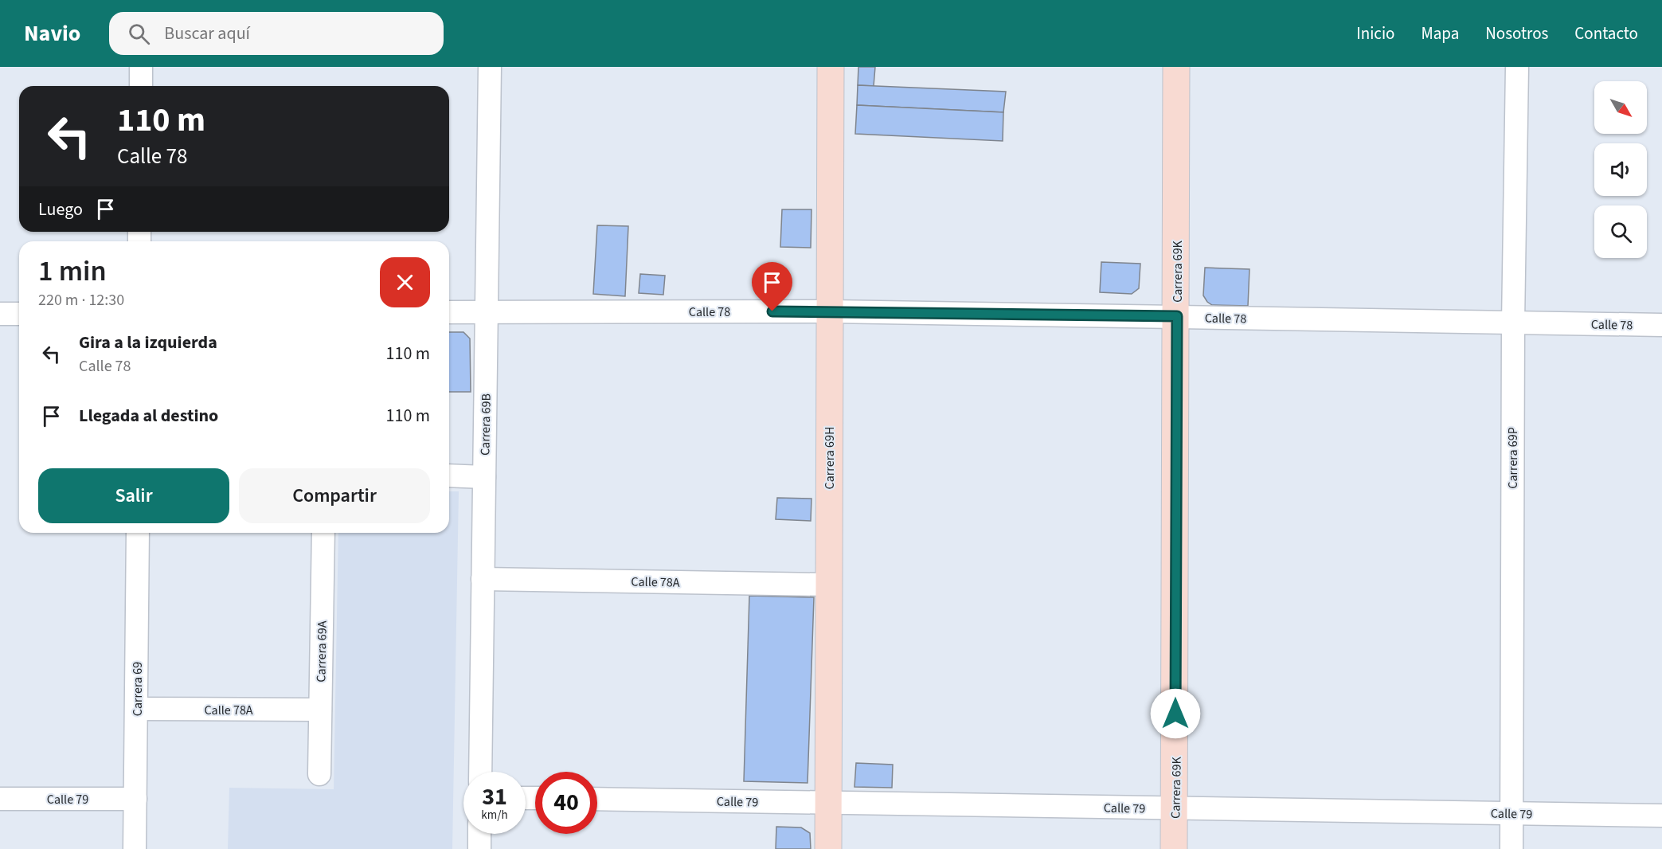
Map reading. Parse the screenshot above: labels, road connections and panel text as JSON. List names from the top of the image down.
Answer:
{
  "streets": {
    "street": [
      "Carrera 69K",
      "Calle 78",
      "Carrera 69B",
      "Carrera 69H",
      "Carrera 69P",
      "Calle 78A",
      "Carrera 69A",
      "Carrera 69",
      "Calle 79"
    ]
  },
  "crossings": [
    ["Carrera 69K", "Calle 78"],
    ["Carrera 69K", "Calle 79"],
    ["Calle 78", "Carrera 69B"],
    ["Calle 78", "Carrera 69H"],
    ["Calle 78", "Carrera 69P"],
    ["Carrera 69B", "Calle 78A"],
    ["Carrera 69H", "Calle 78A"],
    ["Carrera 69H", "Calle 79"],
    ["Carrera 69P", "Calle 79"],
    ["Calle 78A", "Carrera 69A"],
    ["Calle 78A", "Carrera 69"],
    ["Carrera 69", "Calle 79"]
  ],
  "north": "bottom right",
  "page": {
    "header": "Navio",
    "search": "Buscar aquí",
    "nav": [
      "Inicio",
      "Mapa",
      "Nosotros",
      "Contacto"
    ],
    "turn": ["110 m", "Calle 78"],
    "then": "Luego",
    "heading": ["1 min", "220 m · 12:30"],
    "list": [
      {
        "name": "Gira a la izquierda",
        "note": "Calle 78",
        "value": "110 m"
      },
      {
        "name": "Llegada al destino",
        "value": "110 m"
      }
    ],
    "buttons": ["Salir", "Compartir"],
    "speed": "31 km/h",
    "limit": "40"
  }
}
